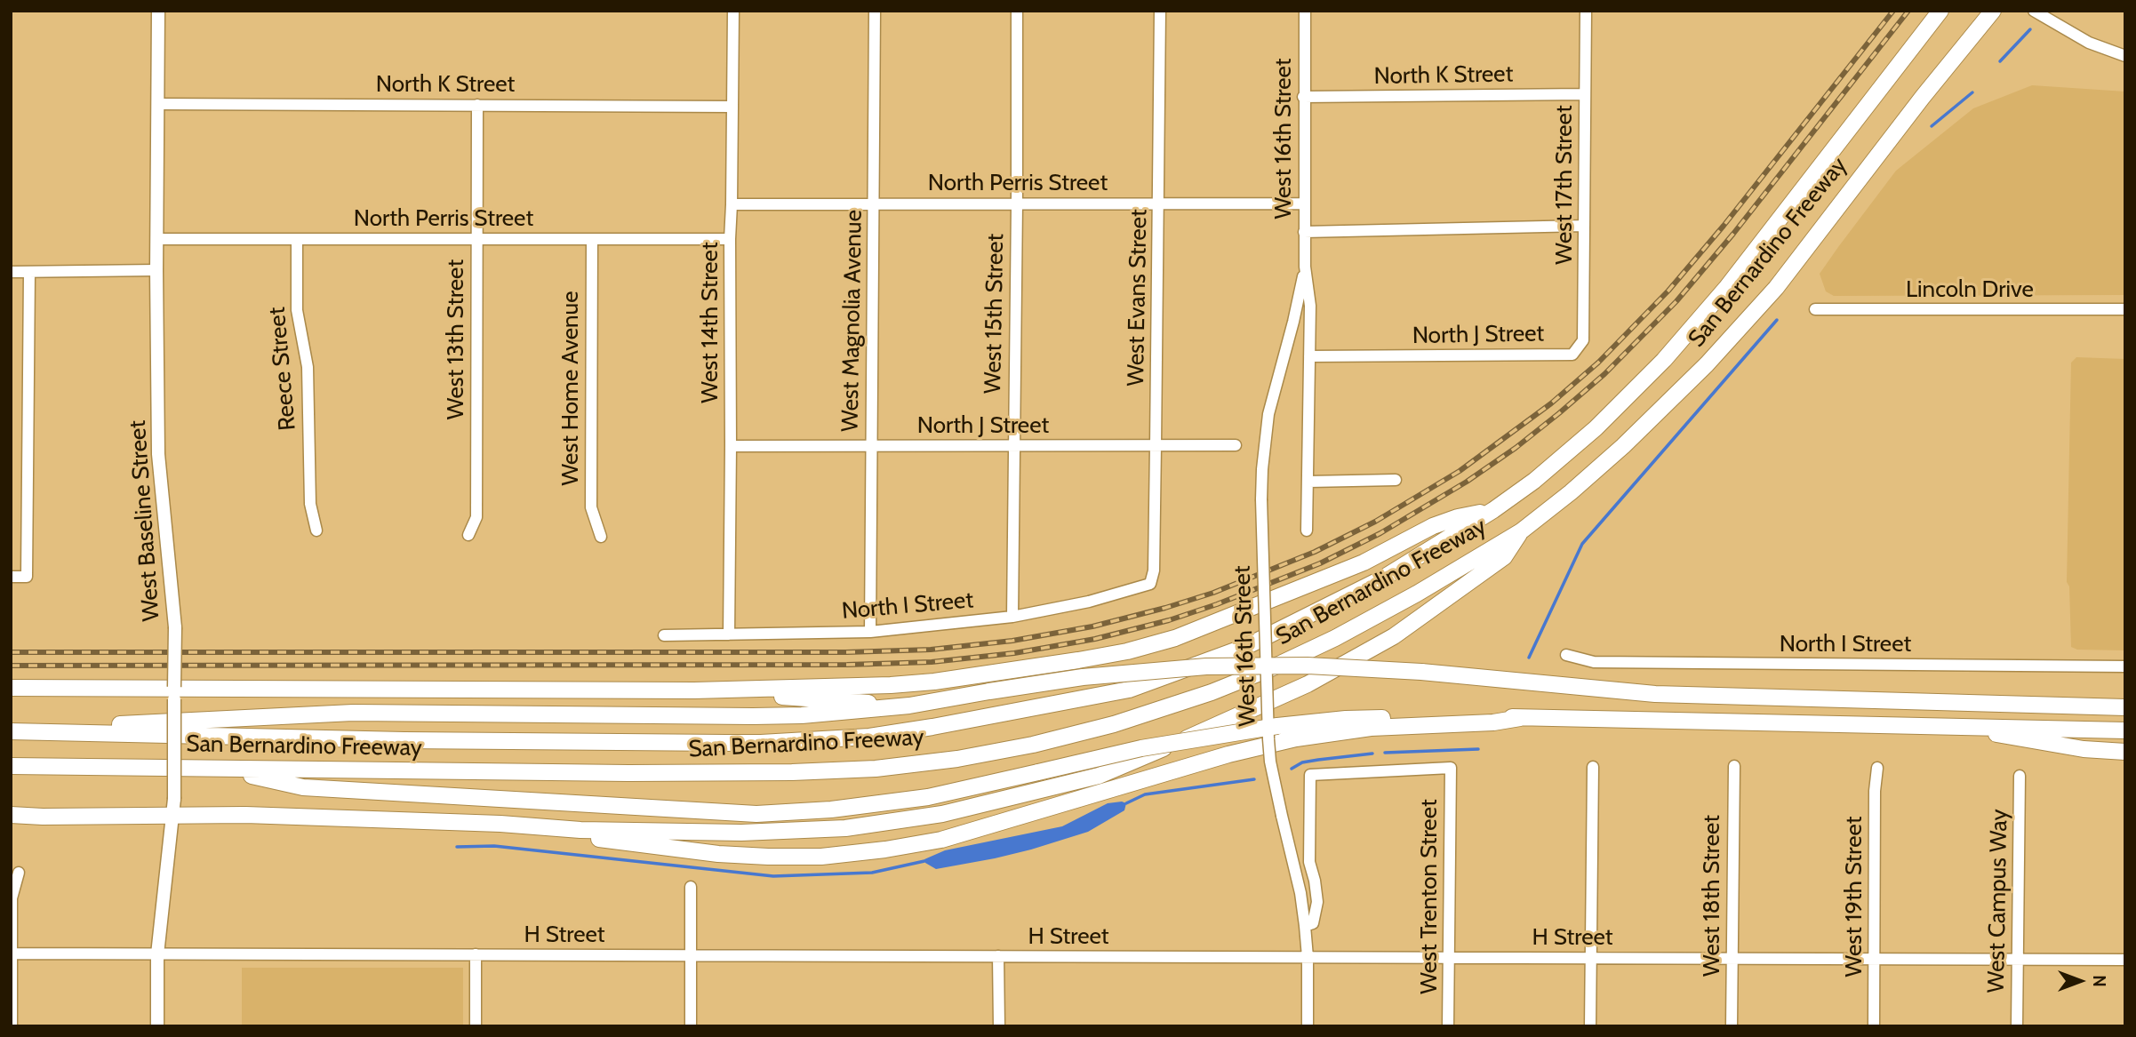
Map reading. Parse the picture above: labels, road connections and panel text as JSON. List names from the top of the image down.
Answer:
{
  "streets": {
    "highway": ["San Bernardino Freeway"],
    "main road": ["West Baseline Street"],
    "street": [
      "North K Street",
      "West 16th Street",
      "North Perris Street",
      "West 17th Street",
      "Lincoln Drive",
      "West Evans Street",
      "West 15th Street",
      "West Magnolia Avenue",
      "West 14th Street",
      "North J Street",
      "West 13th Street",
      "Reece Street",
      "West Home Avenue",
      "North I Street",
      "West 18th Street",
      "West Trenton Street",
      "West 19th Street",
      "West Campus Way",
      "H Street"
    ]
  },
  "crossings": [
    ["North K Street", "West 16th Street"],
    ["North K Street", "West 17th Street"],
    ["North K Street", "West 14th Street"],
    ["North K Street", "West 13th Street"],
    ["North K Street", "West Baseline Street"],
    ["West 16th Street", "North Perris Street"],
    ["West 16th Street", "North J Street"],
    ["West 16th Street", "West Trenton Street"],
    ["West 16th Street", "H Street"],
    ["North Perris Street", "West Evans Street"],
    ["North Perris Street", "West 15th Street"],
    ["North Perris Street", "West Magnolia Avenue"],
    ["North Perris Street", "West 14th Street"],
    ["North Perris Street", "West 13th Street"],
    ["North Perris Street", "Reece Street"],
    ["North Perris Street", "West Home Avenue"],
    ["North Perris Street", "West Baseline Street"],
    ["West 17th Street", "North J Street"],
    ["West Evans Street", "North J Street"],
    ["West Evans Street", "North I Street"],
    ["West 15th Street", "North J Street"],
    ["West 15th Street", "North I Street"],
    ["West Magnolia Avenue", "North J Street"],
    ["West Magnolia Avenue", "North I Street"],
    ["West 14th Street", "North J Street"],
    ["West 14th Street", "North I Street"],
    ["West Baseline Street", "H Street"],
    ["West 18th Street", "H Street"],
    ["West Trenton Street", "H Street"],
    ["West 19th Street", "H Street"],
    ["West Campus Way", "H Street"]
  ],
  "north": "right"
}
